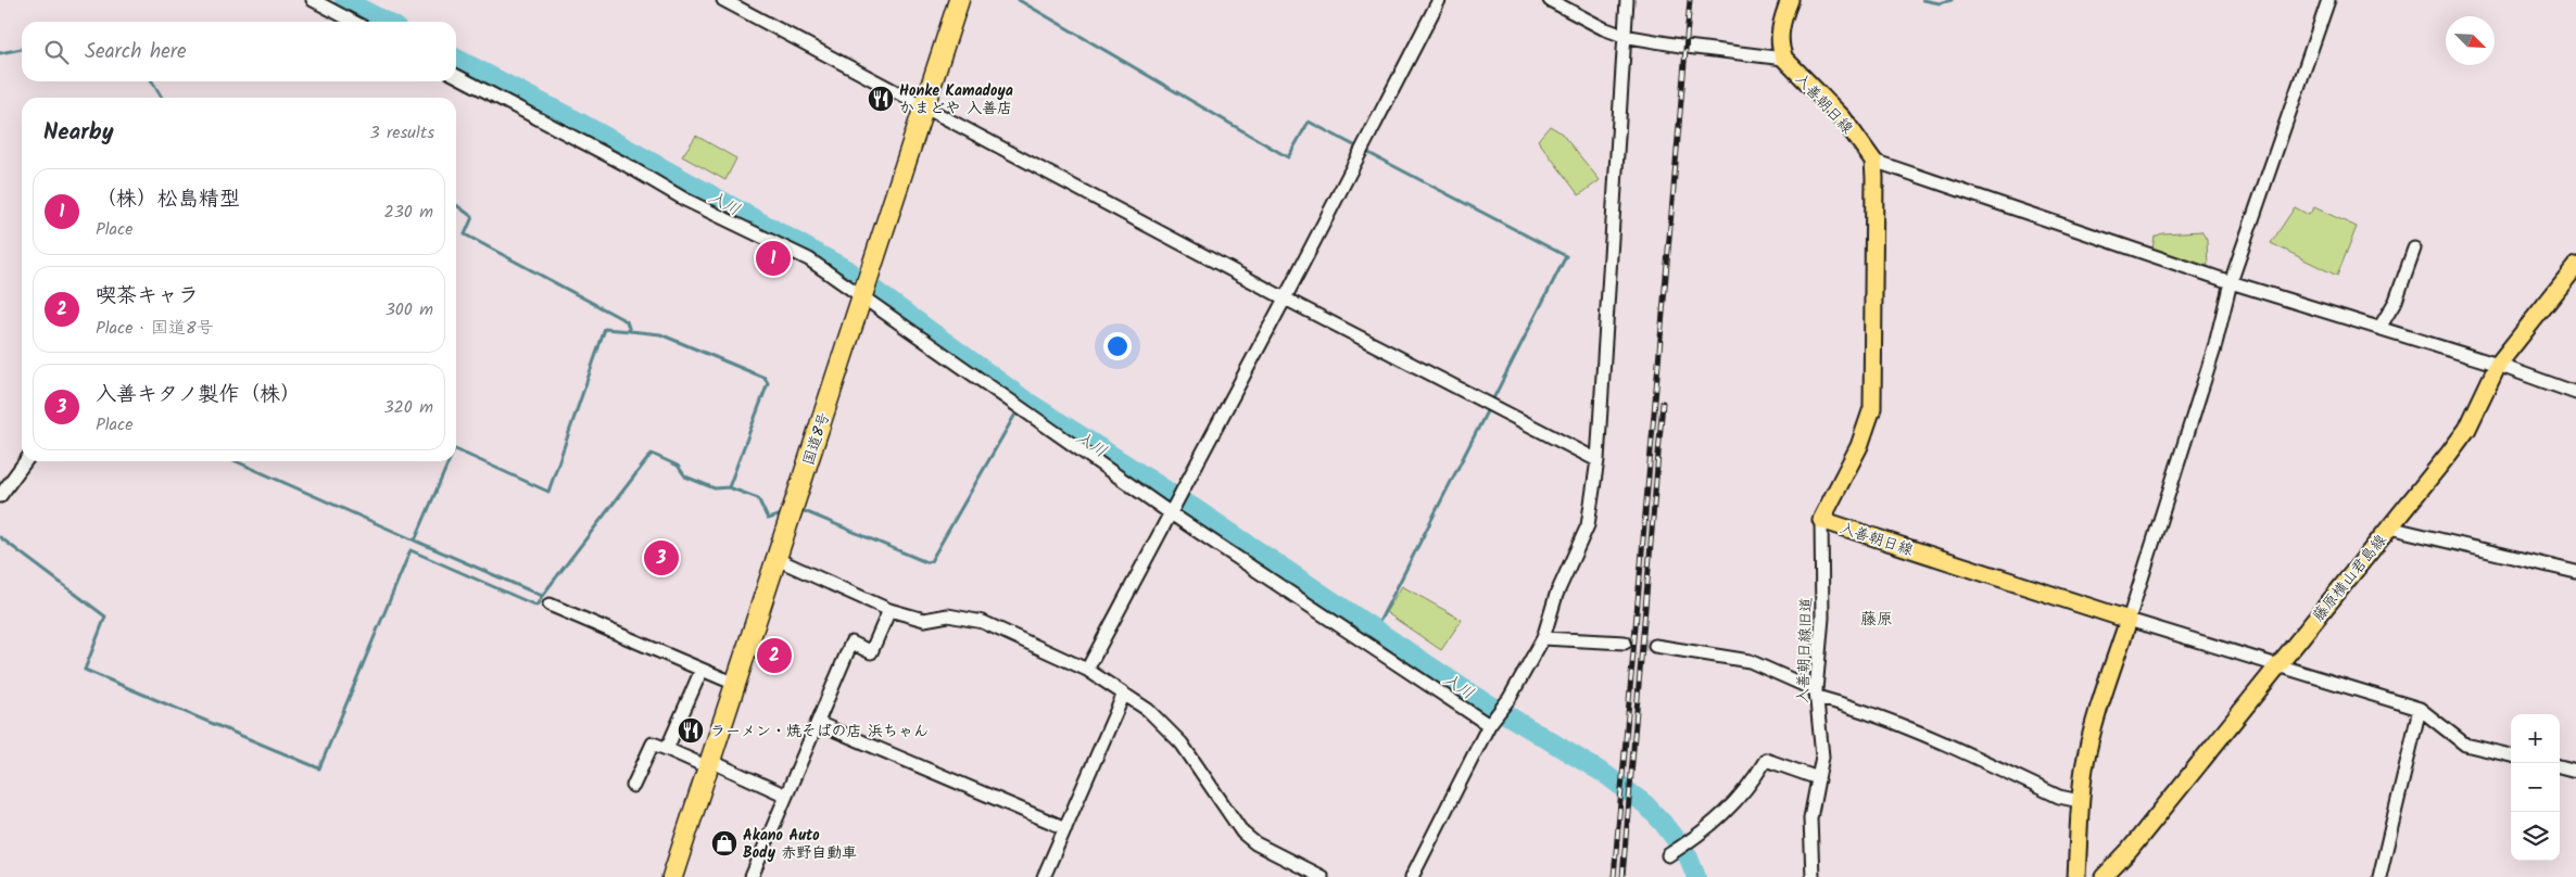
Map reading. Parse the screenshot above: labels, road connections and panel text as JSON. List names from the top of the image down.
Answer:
{
  "streets": {
    "highway": ["国道8号"],
    "main road": ["入善朝日線", "藤原横山君島線"],
    "street": ["入善朝日線旧道"]
  },
  "crossings": [
    ["入善朝日線", "入善朝日線旧道"]
  ],
  "districts": ["藤原"],
  "water": ["入川"],
  "places": {
    "restaurant": ["Honke Kamadoya かまどや 入善店", "ラーメン・焼そばの店 浜ちゃん"],
    "shop": ["Akano Auto Body 赤野自動車"]
  },
  "north": "bottom right",
  "page": {
    "search": "Search here",
    "heading": ["Nearby", "3 results"],
    "list": [
      {
        "mark": "1",
        "name": "（株）松島精型",
        "note": "Place",
        "value": "230 m"
      },
      {
        "mark": "2",
        "name": "喫茶キャラ",
        "note": "Place · 国道8号",
        "value": "300 m"
      },
      {
        "mark": "3",
        "name": "入善キタノ製作（株）",
        "note": "Place",
        "value": "320 m"
      }
    ],
    "pins": ["1", "3", "2"],
    "map_buttons": ["+", "−"]
  }
}
